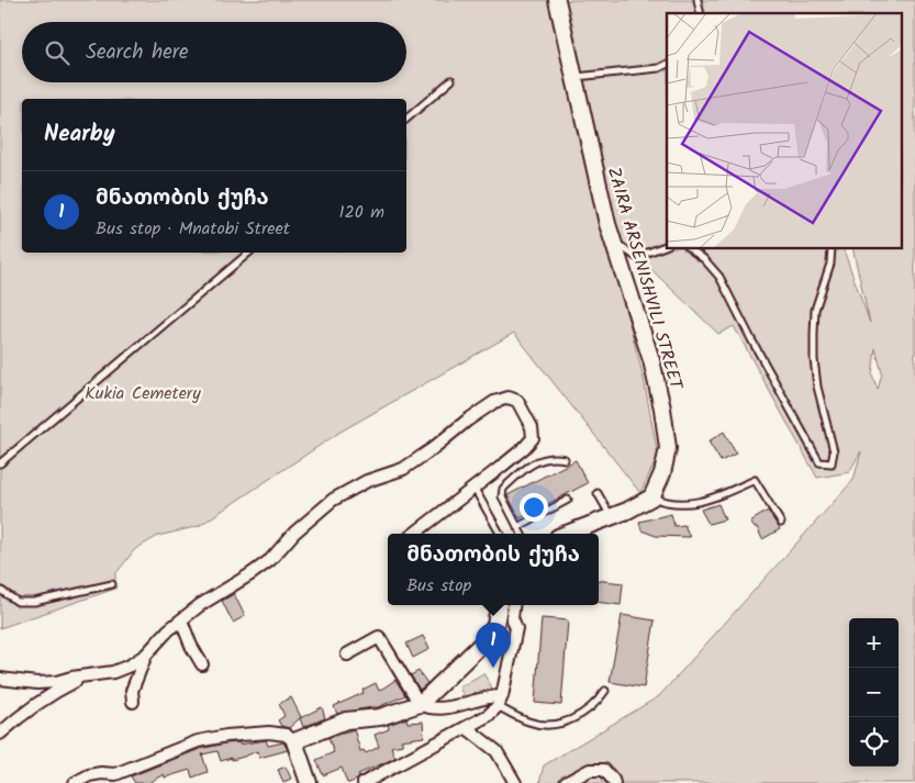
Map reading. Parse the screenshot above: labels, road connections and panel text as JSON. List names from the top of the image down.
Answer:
{
  "streets": {
    "street": ["ZAIRA ARSENISHVILI STREET"]
  },
  "parks": ["Kukia Cemetery"],
  "page": {
    "search": "Search here",
    "heading": "Nearby",
    "list": [
      {
        "mark": "1",
        "name": "მნათობის ქუჩა",
        "note": "Bus stop · Mnatobi Street",
        "value": "120 m"
      }
    ],
    "popup": ["მნათობის ქუჩა", "Bus stop"],
    "map_buttons": ["+", "−"],
    "pins": "1"
  }
}
